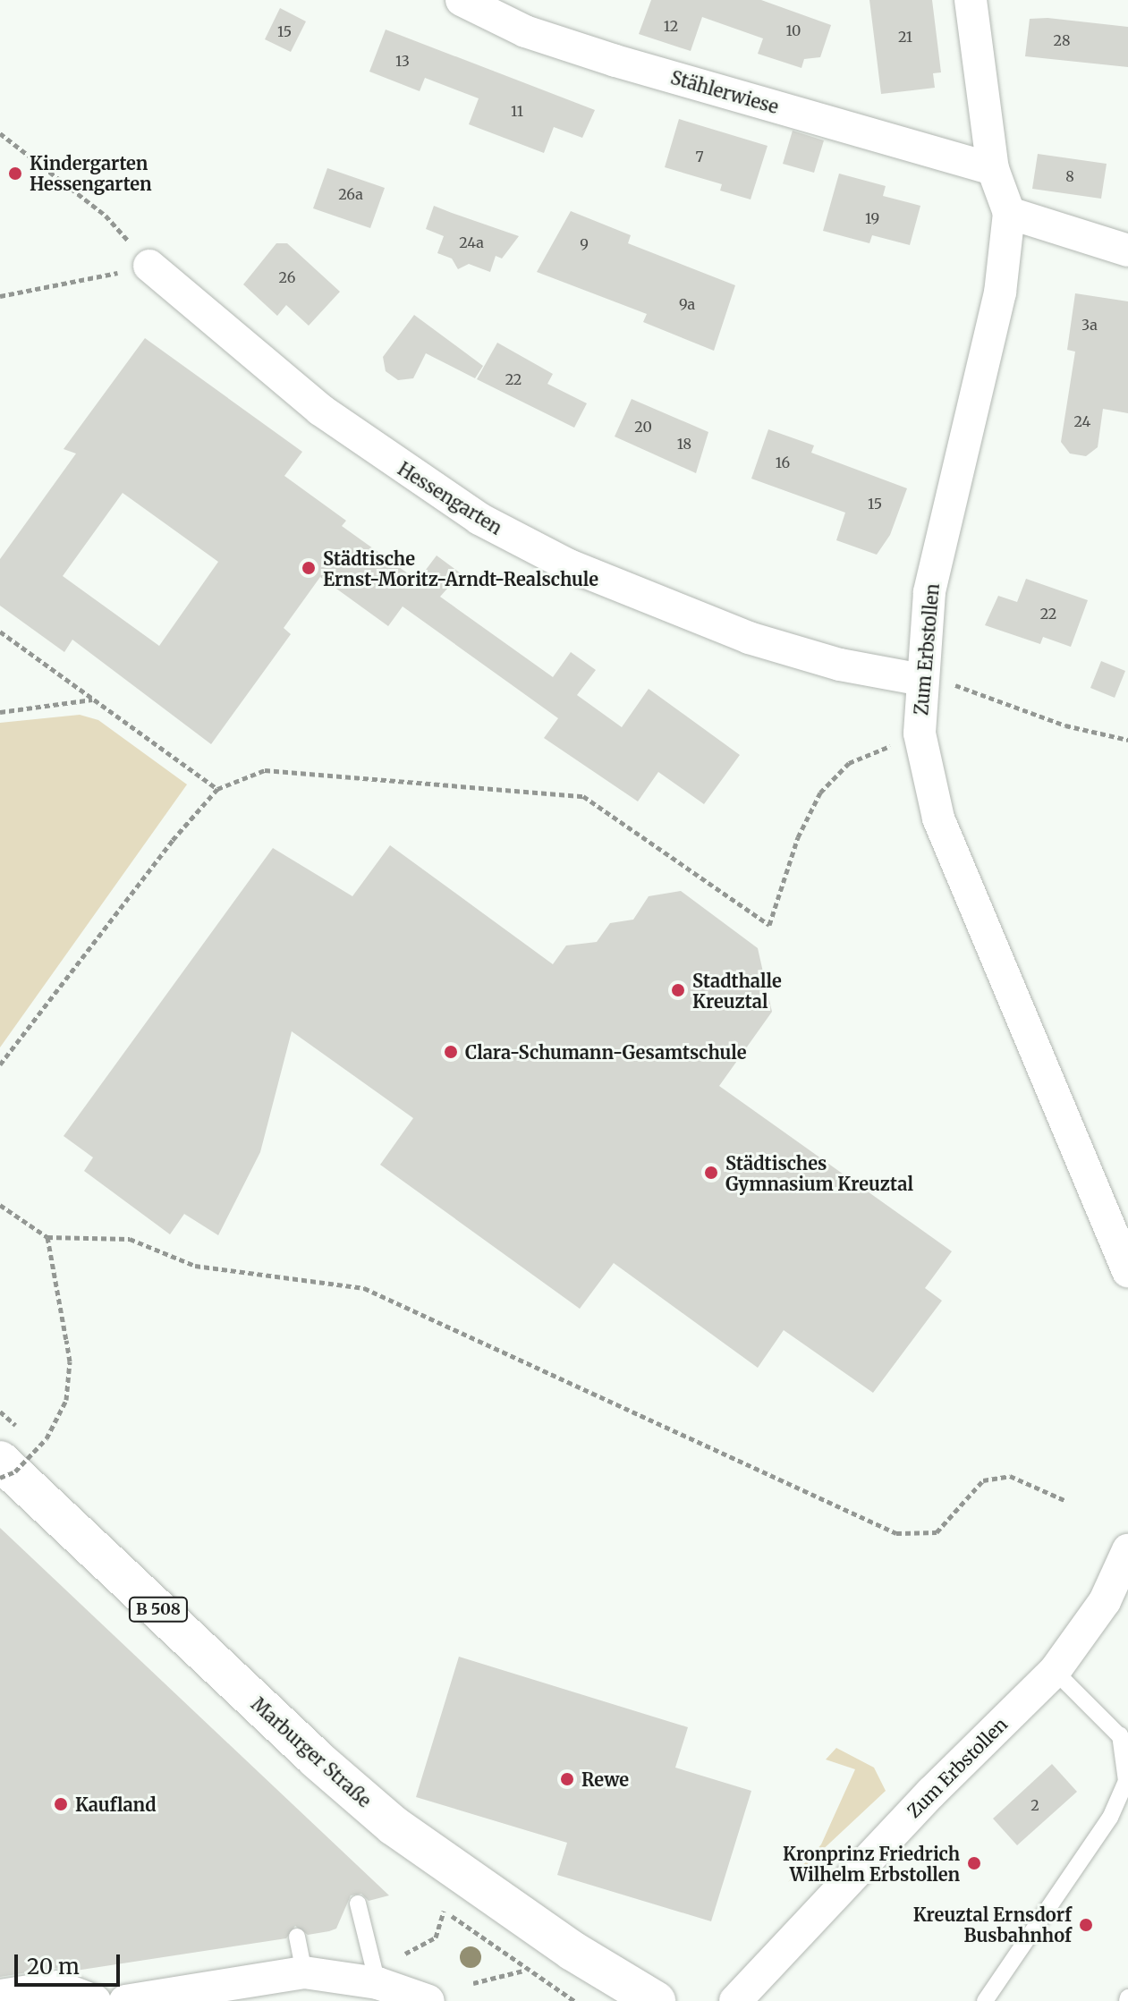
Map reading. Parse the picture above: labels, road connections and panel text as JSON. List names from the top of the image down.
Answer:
{
  "streets": {
    "main road": ["B 508", "Marburger Straße"],
    "street": ["Stählerwiese", "Hessengarten", "Zum Erbstollen"]
  },
  "crossings": [
    ["Stählerwiese", "Zum Erbstollen"],
    ["Hessengarten", "Zum Erbstollen"]
  ],
  "places": [
    "Kindergarten Hessengarten",
    "Städtische Ernst-Moritz-Arndt-Realschule",
    "Stadthalle Kreuztal",
    "Clara-Schumann-Gesamtschule",
    "Städtisches Gymnasium Kreuztal",
    "Rewe",
    "Kaufland",
    "Kronprinz Friedrich Wilhelm Erbstollen",
    "Kreuztal Ernsdorf Busbahnhof"
  ],
  "house_numbers": [
    "12",
    "10",
    "15",
    "21",
    "28",
    "13",
    "11",
    "7",
    "8",
    "26a",
    "19",
    "24a",
    "9",
    "26",
    "9a",
    "3a",
    "22",
    "24",
    "20",
    "18",
    "16",
    "15",
    "22",
    "2"
  ],
  "scale_bar": "20 m"
}
